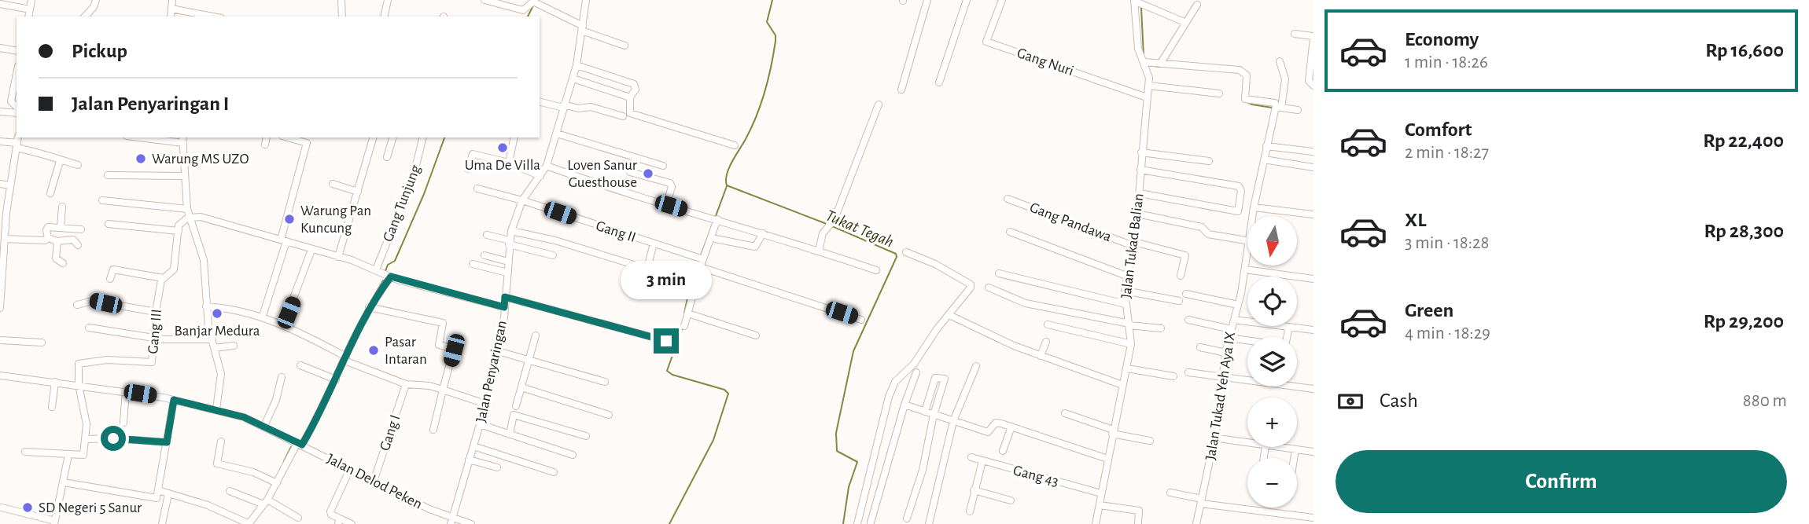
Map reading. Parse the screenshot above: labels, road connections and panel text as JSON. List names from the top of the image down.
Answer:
{
  "streets": {
    "street": [
      "Gang Nuri",
      "Gang Tunjung",
      "Gang Pandawa",
      "Gang II",
      "Jalan Tukad Balian",
      "Gang III",
      "Jalan Penyaringan",
      "Jalan Tukad Yeh Aya IX",
      "Gang I",
      "Gang 43",
      "Jalan Delod Peken"
    ]
  },
  "crossings": [
    ["Gang Nuri", "Jalan Tukad Balian"],
    ["Gang Pandawa", "Jalan Tukad Balian"],
    ["Gang II", "Jalan Penyaringan"],
    ["Jalan Tukad Balian", "Gang 43"],
    ["Gang III", "Jalan Delod Peken"],
    ["Jalan Penyaringan", "Jalan Delod Peken"],
    ["Gang I", "Jalan Delod Peken"]
  ],
  "water": ["Tukat Tegah"],
  "places": [
    "Uma De Villa",
    "Warung MS UZO",
    "Loven Sanur Guesthouse",
    "Warung Pan Kuncung",
    "Banjar Medura",
    "Pasar Intaran",
    "SD Negeri 5 Sanur"
  ],
  "north": "bottom",
  "page": {
    "list": [
      {
        "name": "Economy",
        "note": "1 min · 18:26",
        "value": "Rp 16,600"
      },
      {
        "name": "Comfort",
        "note": "2 min · 18:27",
        "value": "Rp 22,400"
      },
      {
        "name": "XL",
        "note": "3 min · 18:28",
        "value": "Rp 28,300"
      },
      {
        "name": "Green",
        "note": "4 min · 18:29",
        "value": "Rp 29,200"
      }
    ],
    "banner": ["Pickup", "Jalan Penyaringan I"],
    "map_buttons": ["+", "−"],
    "bubble": "3 min",
    "pay": ["Cash", "880 m"],
    "buttons": "Confirm"
  }
}
